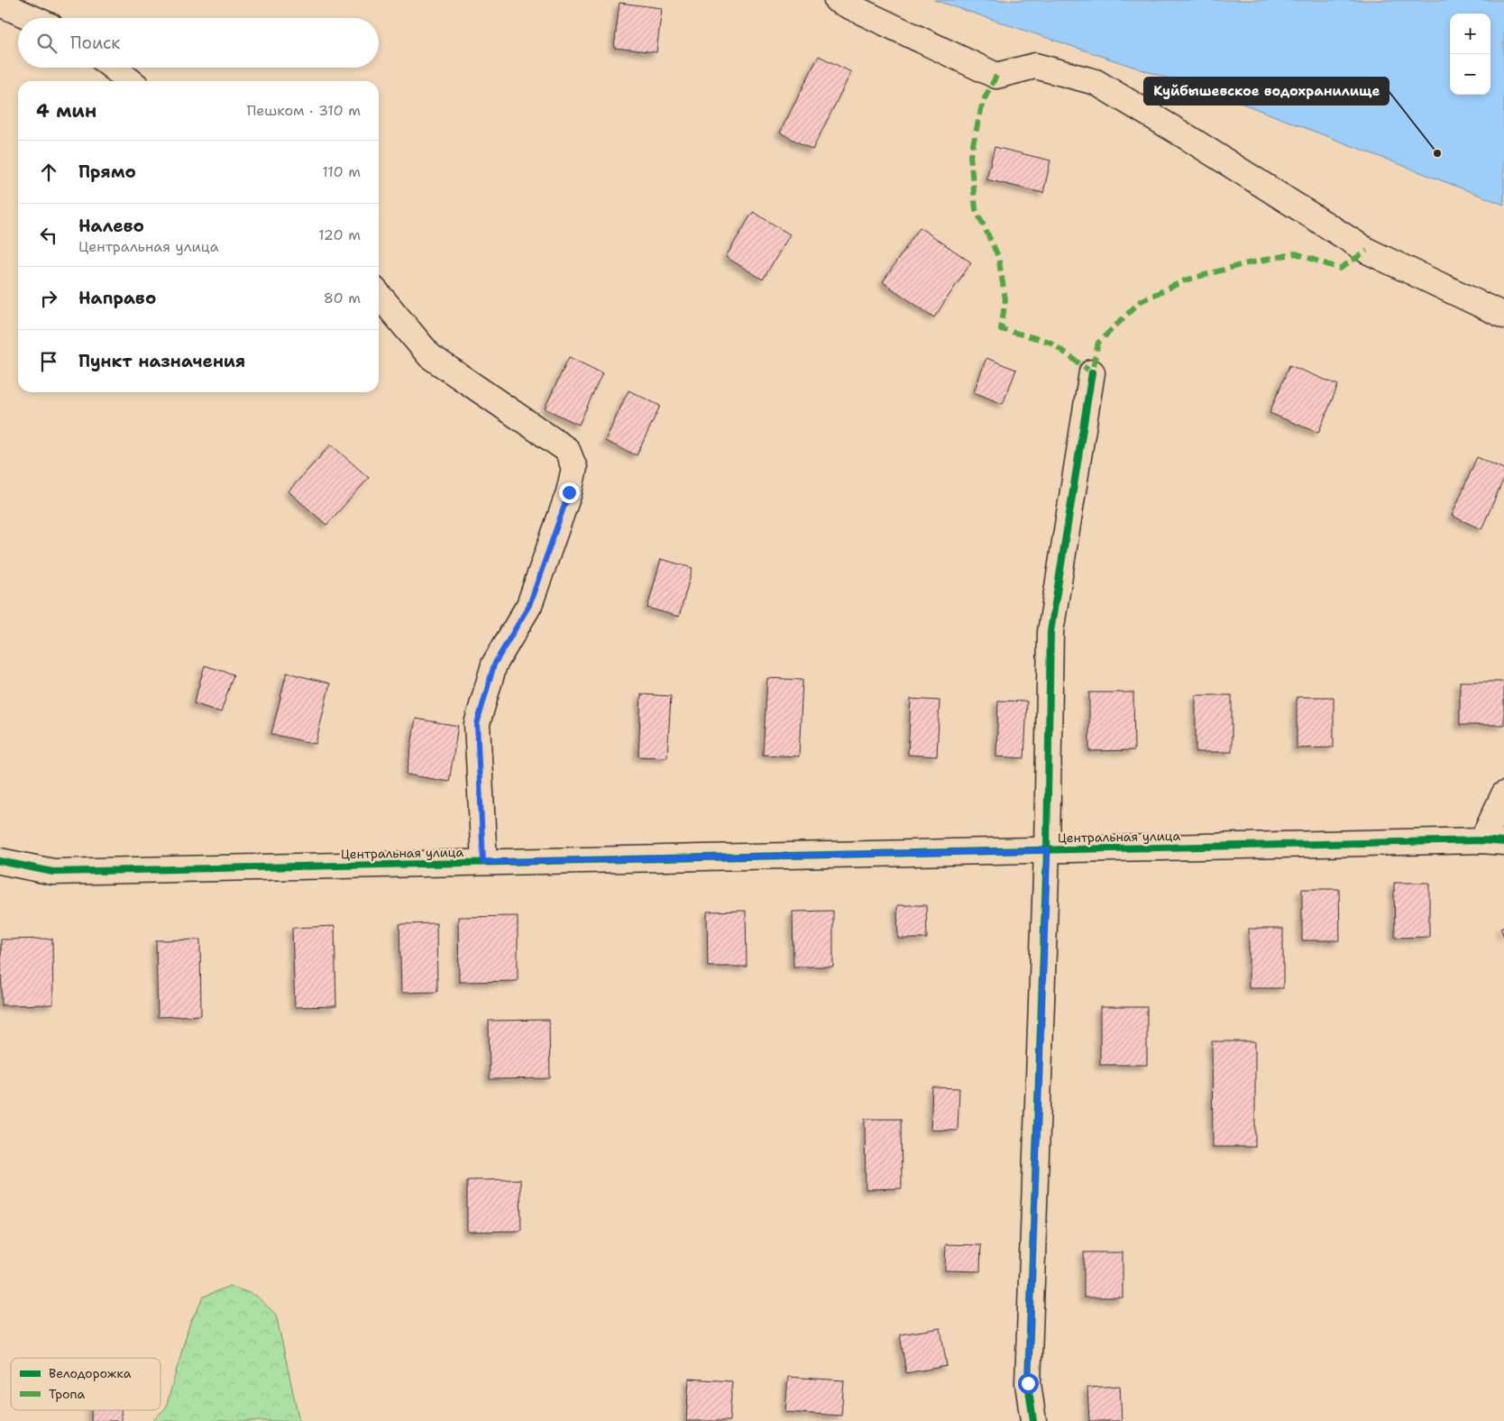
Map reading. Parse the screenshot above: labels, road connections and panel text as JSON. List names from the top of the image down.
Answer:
{
  "streets": {
    "street": ["Центральная улица"]
  },
  "places": ["Куйбышевское водохранилище"],
  "legend": ["Велодорожка", "Тропа"],
  "page": {
    "map_buttons": ["+", "−"],
    "search": "Поиск",
    "heading": ["4 мин", "Пешком · 310 m"],
    "list": [
      ["Прямо", "110 m"],
      ["Налево", "Центральная улица", "120 m"],
      ["Направо", "80 m"],
      "Пункт назначения"
    ]
  }
}
